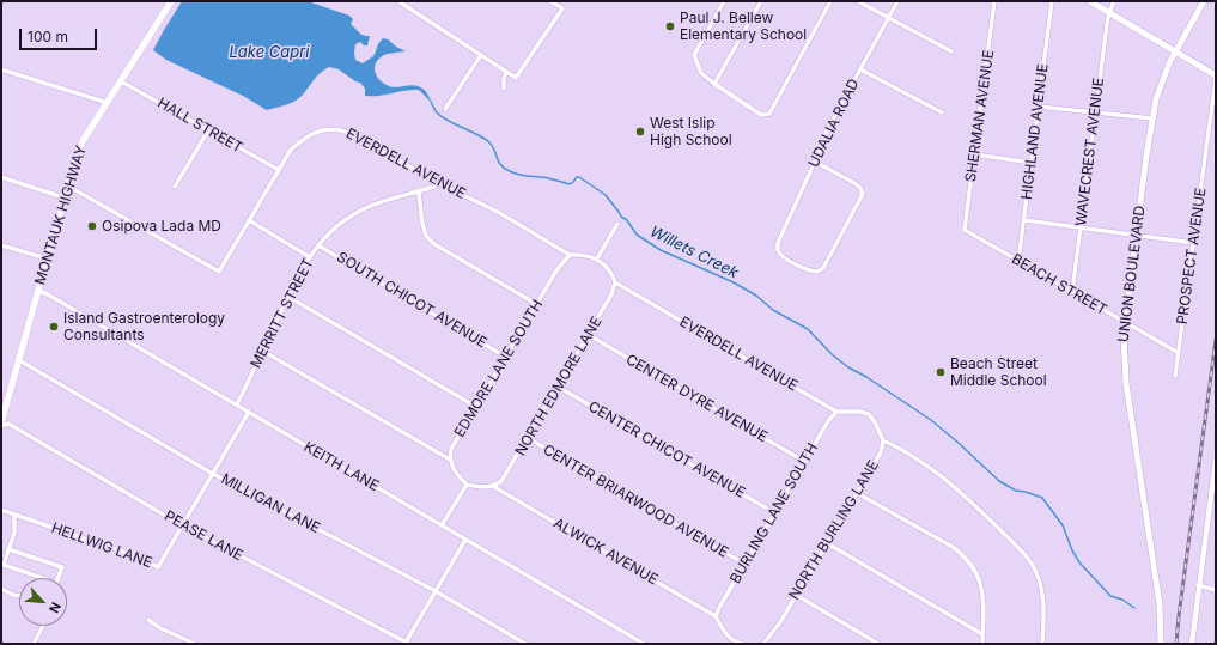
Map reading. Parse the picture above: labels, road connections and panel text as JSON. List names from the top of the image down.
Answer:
{
  "streets": {
    "main road": ["MONTAUK HIGHWAY", "UNION BOULEVARD"],
    "street": [
      "SHERMAN AVENUE",
      "UDALIA ROAD",
      "HALL STREET",
      "HIGHLAND AVENUE",
      "WAVECREST AVENUE",
      "EVERDELL AVENUE",
      "PROSPECT AVENUE",
      "BEACH STREET",
      "SOUTH CHICOT AVENUE",
      "MERRITT STREET",
      "EDMORE LANE SOUTH",
      "NORTH EDMORE LANE",
      "CENTER DYRE AVENUE",
      "CENTER CHICOT AVENUE",
      "KEITH LANE",
      "CENTER BRIARWOOD AVENUE",
      "MILLIGAN LANE",
      "BURLING LANE SOUTH",
      "NORTH BURLING LANE",
      "PEASE LANE",
      "HELLWIG LANE",
      "ALWICK AVENUE"
    ]
  },
  "crossings": [
    ["SHERMAN AVENUE", "BEACH STREET"],
    ["HALL STREET", "EVERDELL AVENUE"],
    ["HALL STREET", "MONTAUK HIGHWAY"],
    ["HIGHLAND AVENUE", "BEACH STREET"],
    ["WAVECREST AVENUE", "BEACH STREET"],
    ["EVERDELL AVENUE", "MONTAUK HIGHWAY"],
    ["EVERDELL AVENUE", "MERRITT STREET"],
    ["EVERDELL AVENUE", "EDMORE LANE SOUTH"],
    ["EVERDELL AVENUE", "NORTH EDMORE LANE"],
    ["EVERDELL AVENUE", "BURLING LANE SOUTH"],
    ["MONTAUK HIGHWAY", "KEITH LANE"],
    ["MONTAUK HIGHWAY", "MILLIGAN LANE"],
    ["MONTAUK HIGHWAY", "PEASE LANE"],
    ["PROSPECT AVENUE", "BEACH STREET"],
    ["UNION BOULEVARD", "BEACH STREET"],
    ["SOUTH CHICOT AVENUE", "MERRITT STREET"],
    ["SOUTH CHICOT AVENUE", "EDMORE LANE SOUTH"],
    ["MERRITT STREET", "KEITH LANE"],
    ["NORTH EDMORE LANE", "CENTER DYRE AVENUE"],
    ["NORTH EDMORE LANE", "CENTER CHICOT AVENUE"],
    ["NORTH EDMORE LANE", "CENTER BRIARWOOD AVENUE"],
    ["NORTH EDMORE LANE", "ALWICK AVENUE"],
    ["CENTER DYRE AVENUE", "BURLING LANE SOUTH"],
    ["CENTER CHICOT AVENUE", "BURLING LANE SOUTH"],
    ["CENTER BRIARWOOD AVENUE", "BURLING LANE SOUTH"],
    ["BURLING LANE SOUTH", "ALWICK AVENUE"],
    ["PEASE LANE", "HELLWIG LANE"]
  ],
  "water": ["Lake Capri", "Willets Creek"],
  "places": [
    "Paul J. Bellew Elementary School",
    "West Islip High School",
    "Osipova Lada MD",
    "Island Gastroenterology Consultants",
    "Beach Street Middle School"
  ],
  "scale_bar": "100 m",
  "north": "bottom right"
}
